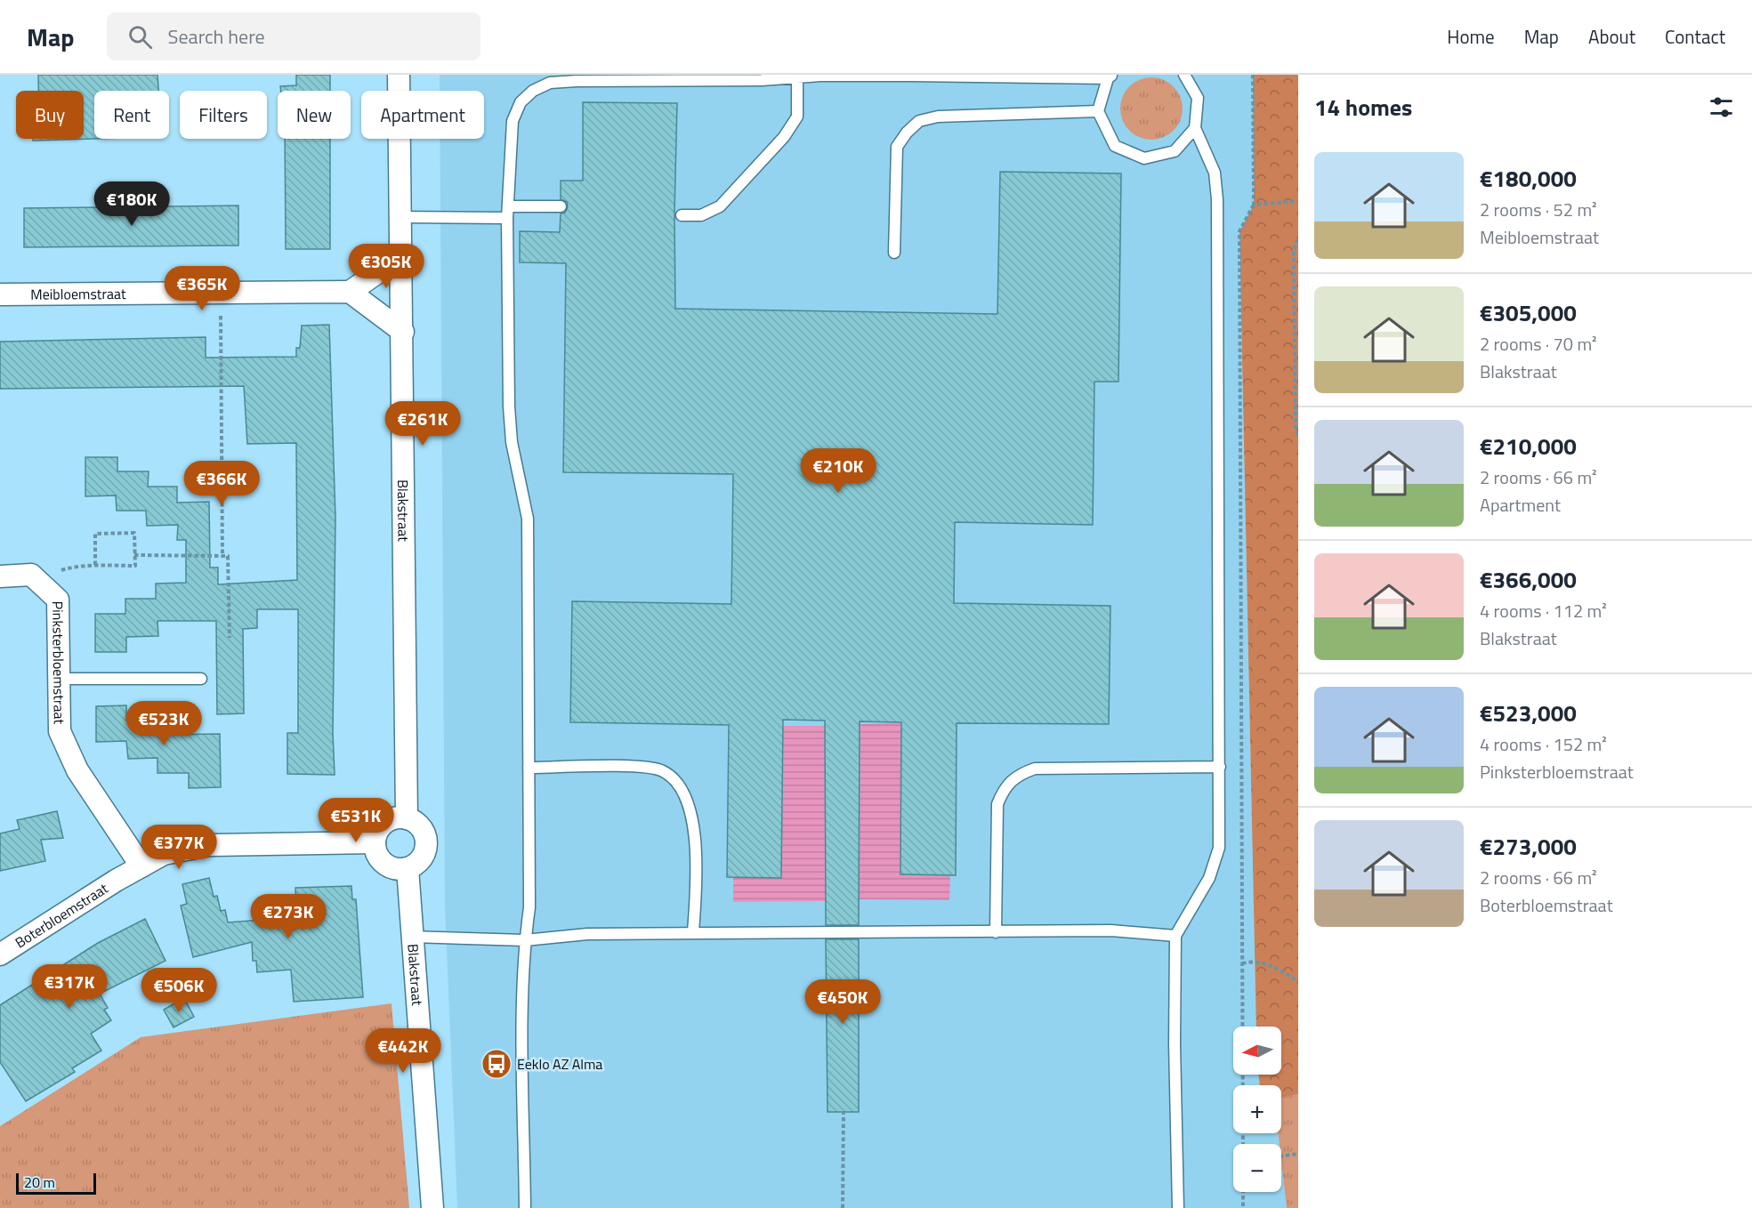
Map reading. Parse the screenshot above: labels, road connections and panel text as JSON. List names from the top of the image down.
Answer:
{
  "streets": {
    "street": [
      "Meibloemstraat",
      "Blakstraat",
      "Pinksterbloemstraat",
      "Boterbloemstraat"
    ]
  },
  "crossings": [
    ["Blakstraat", "Boterbloemstraat"],
    ["Pinksterbloemstraat", "Boterbloemstraat"]
  ],
  "places": {
    "bus stop": ["Eeklo AZ Alma"]
  },
  "scale_bar": "20 m",
  "north": "left",
  "page": {
    "header": "Map",
    "search": "Search here",
    "nav": [
      "Home",
      "Map",
      "About",
      "Contact"
    ],
    "heading": "14 homes",
    "chip": [
      "Buy",
      "Rent",
      "Filters",
      "New",
      "Apartment"
    ],
    "list": [
      {
        "name": "€180,000",
        "note": "2 rooms · 52 m² · Meibloemstraat"
      },
      {
        "name": "€305,000",
        "note": "2 rooms · 70 m² · Blakstraat"
      },
      {
        "name": "€210,000",
        "note": "2 rooms · 66 m² · Apartment"
      },
      {
        "name": "€366,000",
        "note": "4 rooms · 112 m² · Blakstraat"
      },
      {
        "name": "€523,000",
        "note": "4 rooms · 152 m² · Pinksterbloemstraat"
      },
      {
        "name": "€273,000",
        "note": "2 rooms · 66 m² · Boterbloemstraat"
      }
    ],
    "price": [
      "€180K",
      "€305K",
      "€365K",
      "€261K",
      "€210K",
      "€366K",
      "€523K",
      "€531K",
      "€377K",
      "€273K",
      "€317K",
      "€506K",
      "€450K",
      "€442K"
    ],
    "map_buttons": ["+", "−"],
    "scale": "20 m"
  }
}
